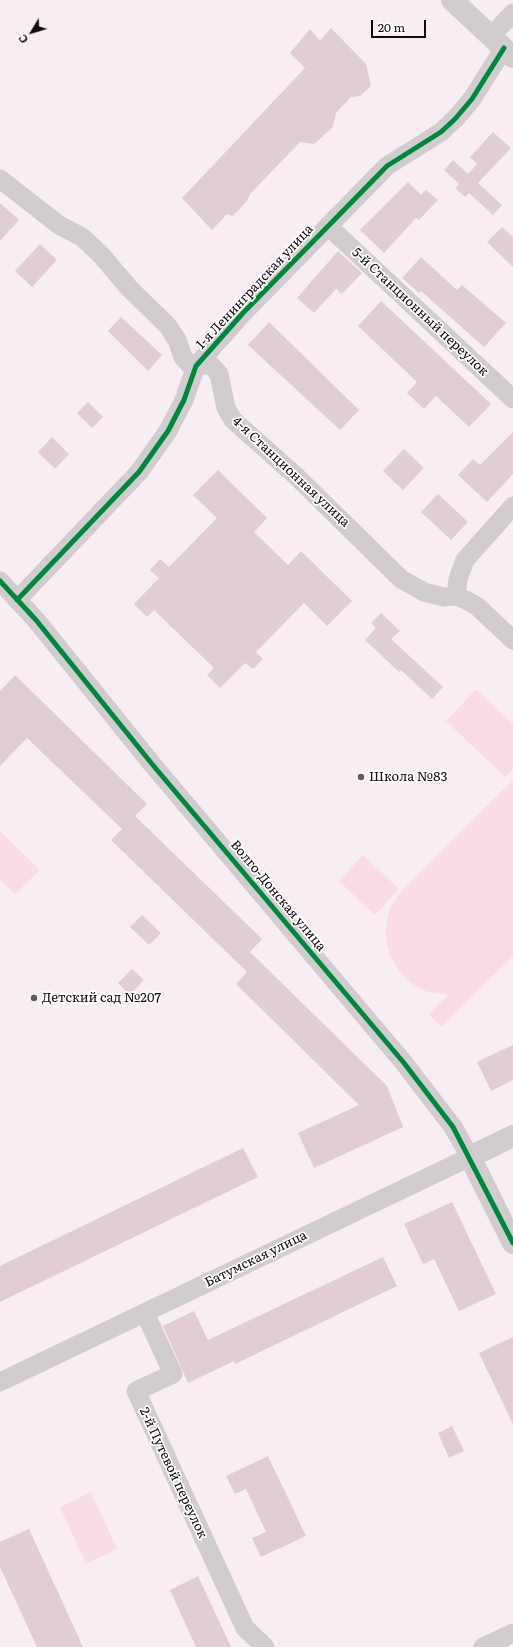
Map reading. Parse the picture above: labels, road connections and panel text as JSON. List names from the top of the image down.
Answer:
{
  "streets": {
    "street": [
      "1-я Ленинградская улица",
      "5-й Станционный переулок",
      "4-я Станционная улица",
      "Волго-Донская улица",
      "Батумская улица",
      "2-й Путевой переулок"
    ]
  },
  "crossings": [
    ["1-я Ленинградская улица", "5-й Станционный переулок"],
    ["1-я Ленинградская улица", "4-я Станционная улица"],
    ["1-я Ленинградская улица", "Волго-Донская улица"],
    ["Волго-Донская улица", "Батумская улица"],
    ["Батумская улица", "2-й Путевой переулок"]
  ],
  "places": ["Школа №83", "Детский сад №207"],
  "scale_bar": "20 m",
  "north": "bottom left"
}
